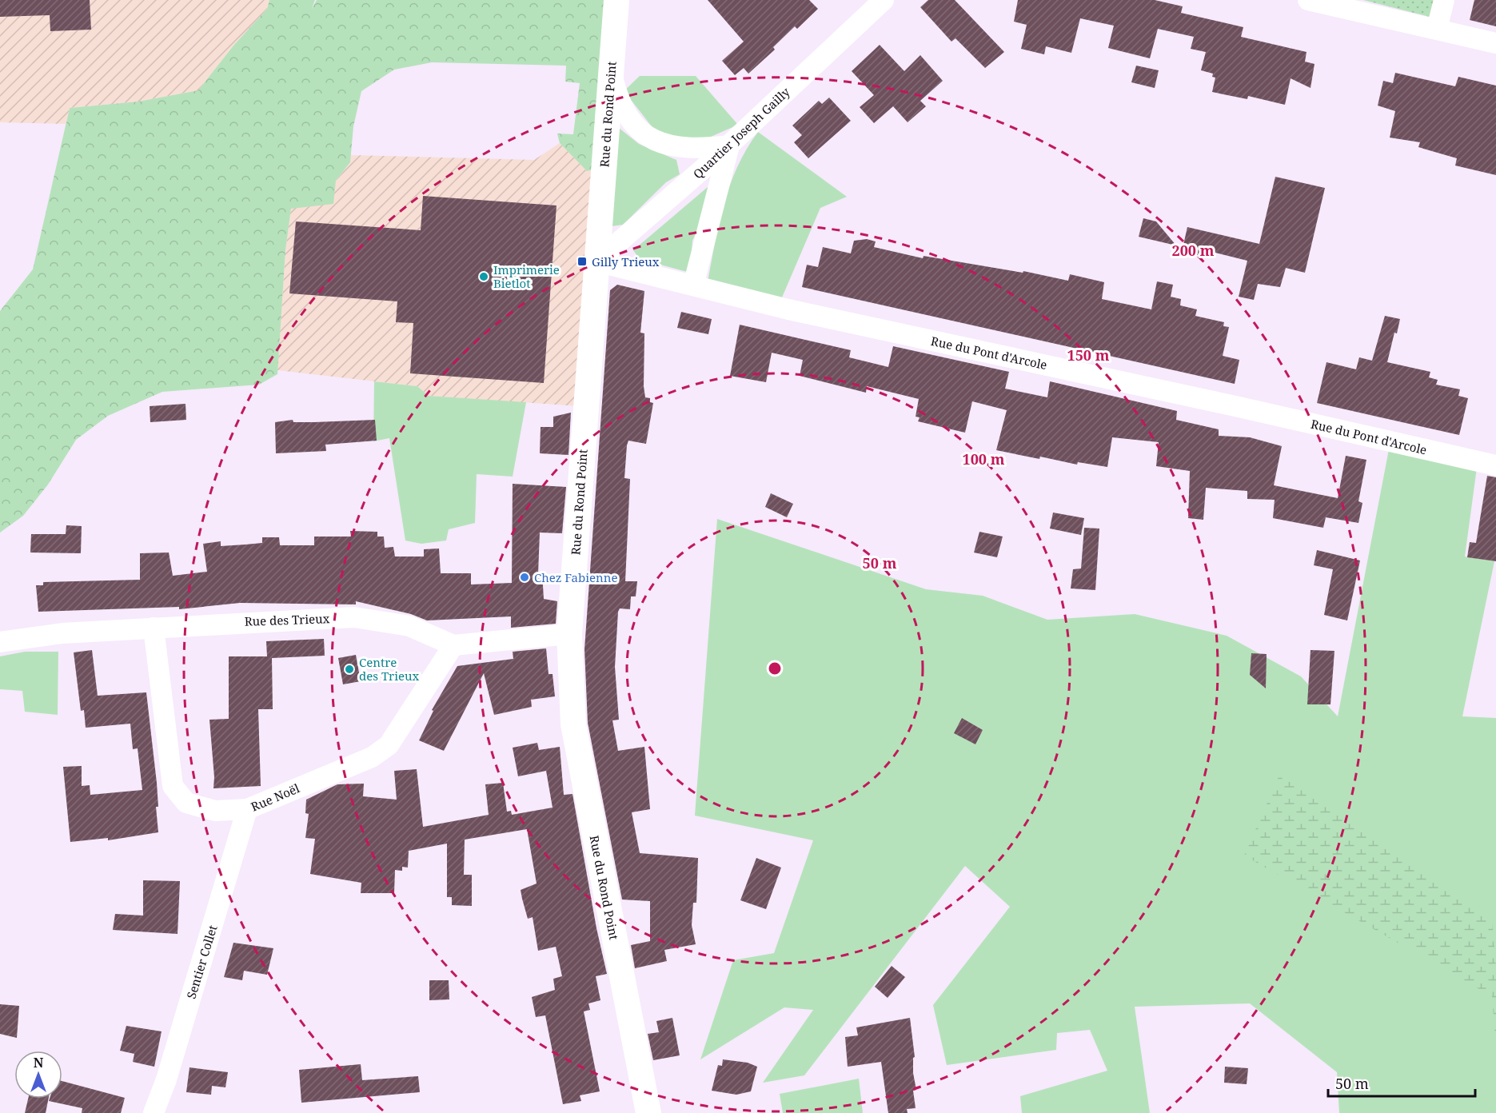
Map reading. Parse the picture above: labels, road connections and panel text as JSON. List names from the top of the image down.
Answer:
{
  "streets": {
    "street": [
      "Rue du Rond Point",
      "Quartier Joseph Gailly",
      "Rue du Pont d'Arcole",
      "Rue des Trieux",
      "Rue Noël",
      "Sentier Collet"
    ]
  },
  "crossings": [
    ["Rue du Rond Point", "Quartier Joseph Gailly"],
    ["Rue du Rond Point", "Rue du Pont d'Arcole"],
    ["Rue du Rond Point", "Rue des Trieux"],
    ["Quartier Joseph Gailly", "Rue du Pont d'Arcole"],
    ["Rue des Trieux", "Rue Noël"],
    ["Rue Noël", "Sentier Collet"]
  ],
  "places": {
    "transit": ["Gilly Trieux"],
    "other": ["Imprimerie Bietlot", "Chez Fabienne", "Centre des Trieux"]
  },
  "scale_bar": "50 m",
  "north": "top",
  "rings": [
    "200 m",
    "150 m",
    "100 m",
    "50 m"
  ]
}
